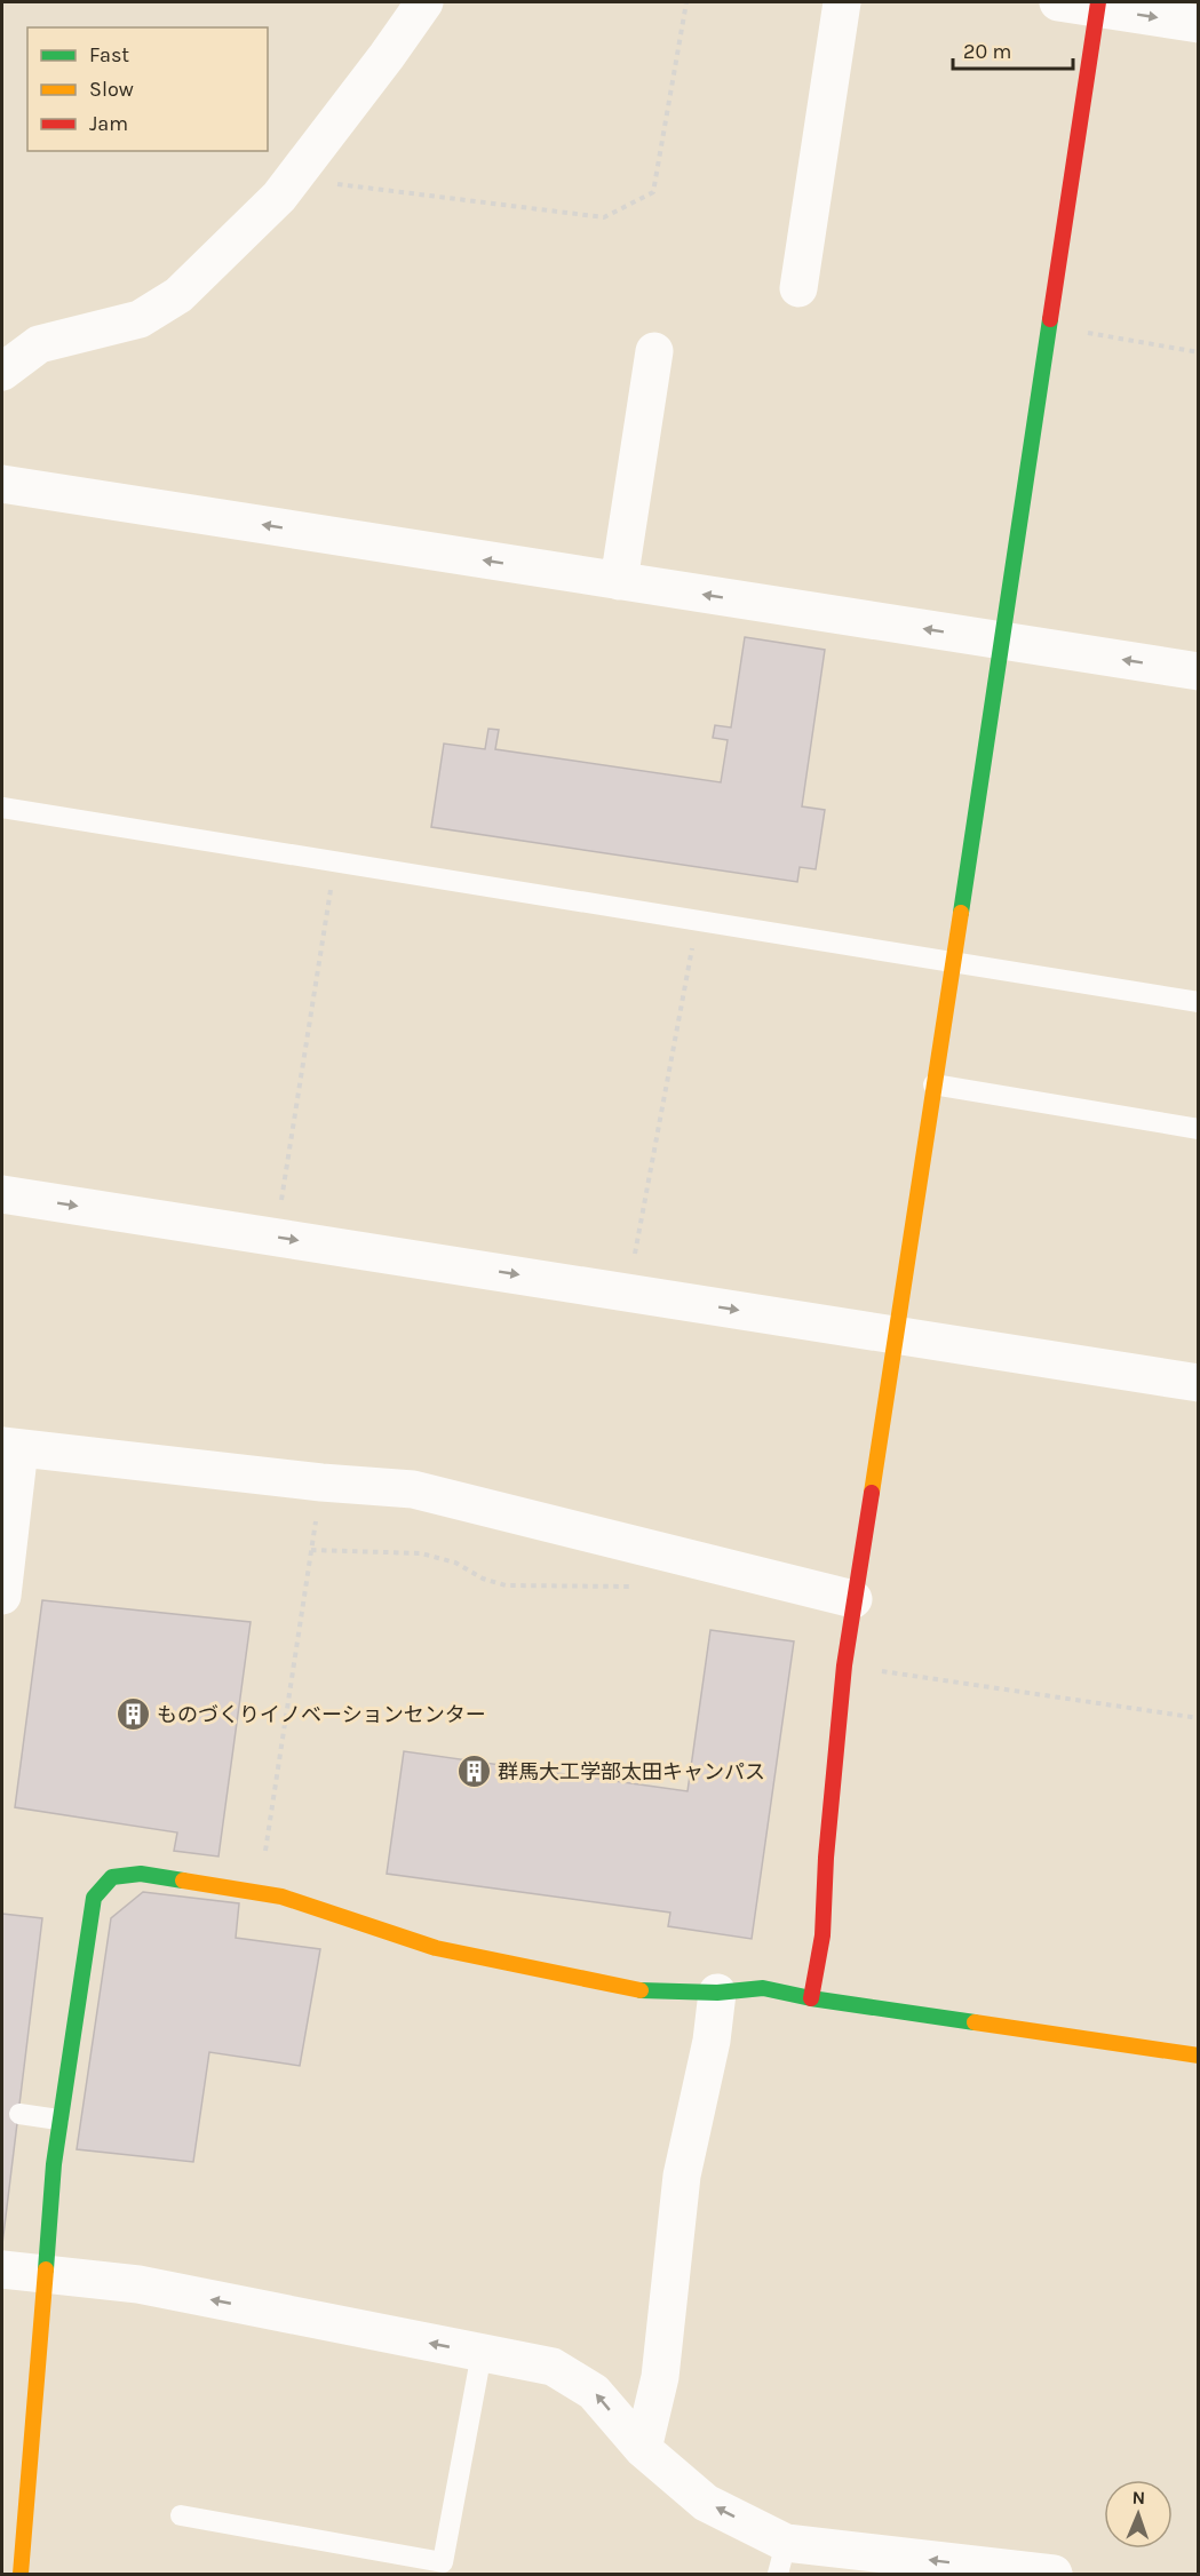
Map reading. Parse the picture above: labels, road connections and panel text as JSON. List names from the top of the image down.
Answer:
{
  "places": {
    "building": ["ものづくりイノベーションセンター", "群馬大工学部太田キャンパス"]
  },
  "legend": ["Fast", "Slow", "Jam"],
  "scale_bar": "20 m",
  "north": "top"
}
